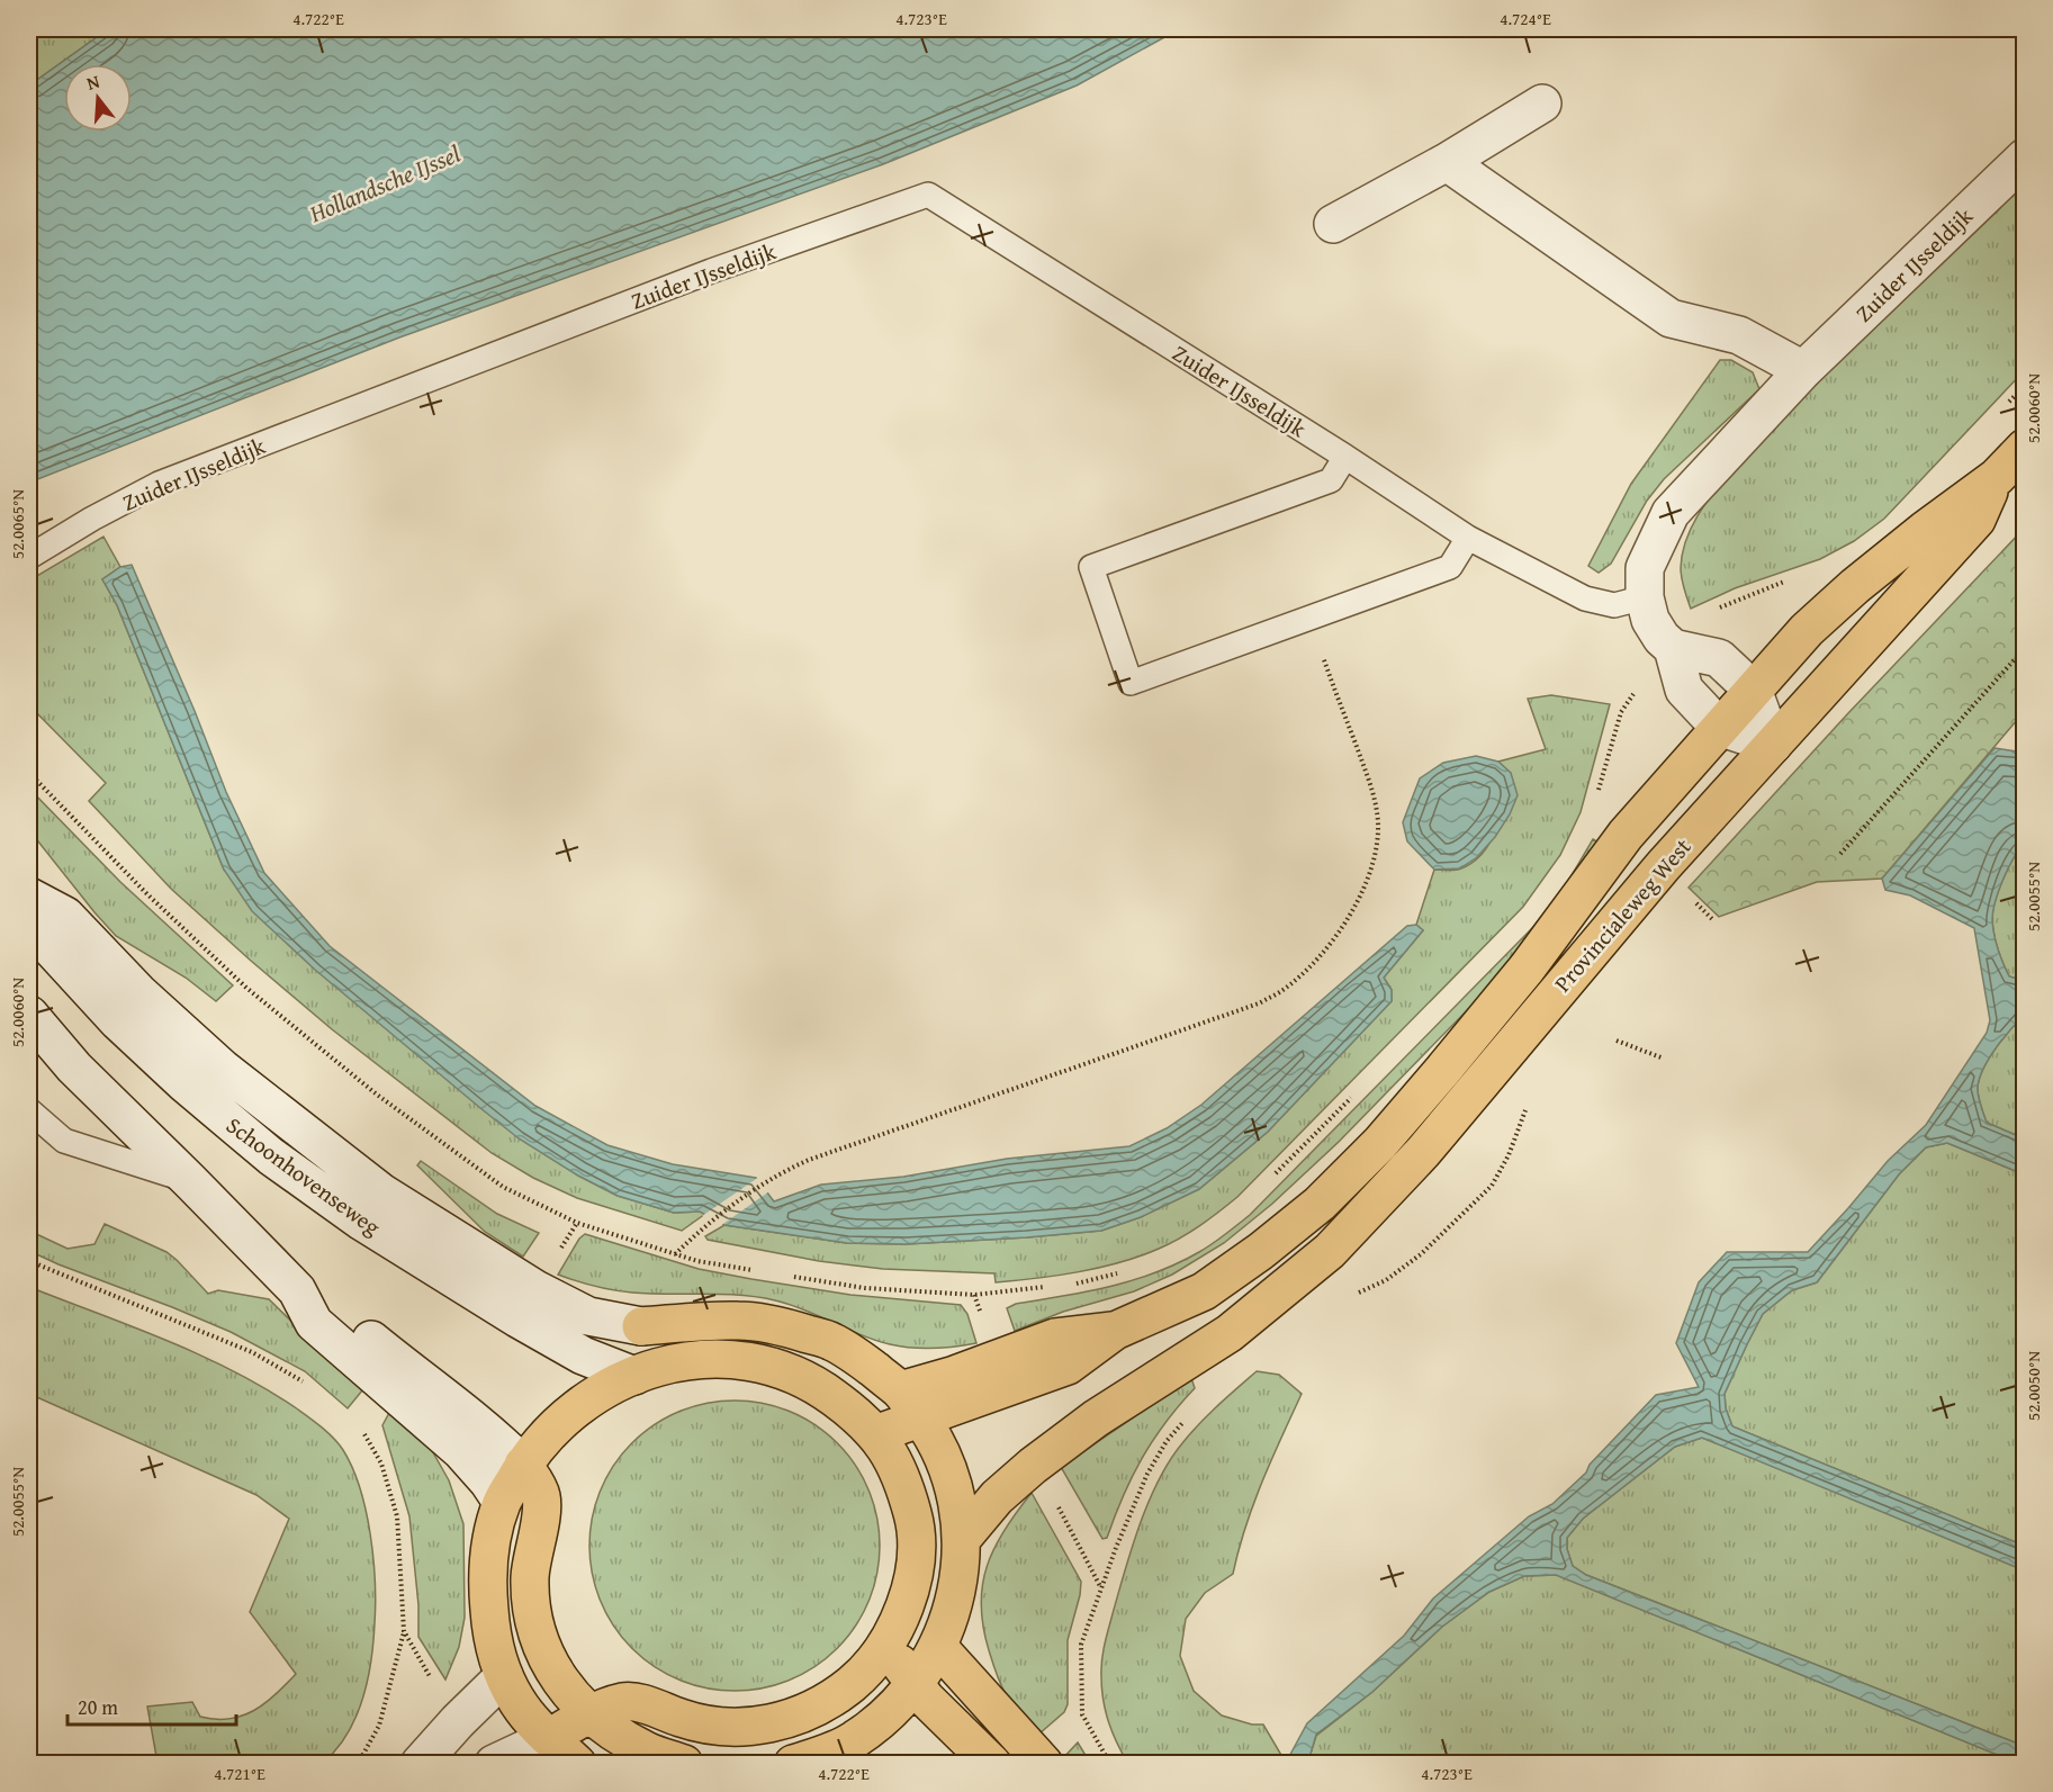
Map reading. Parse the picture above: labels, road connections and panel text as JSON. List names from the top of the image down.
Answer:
{
  "streets": {
    "main road": ["Zuider IJsseldijk", "Provincialeweg West", "Schoonhovenseweg"]
  },
  "crossings": [
    ["Zuider IJsseldijk", "Provincialeweg West"],
    ["Provincialeweg West", "Schoonhovenseweg"]
  ],
  "water": ["Hollandsche IJssel"],
  "scale_bar": "20 m",
  "north": "top",
  "coordinates": [
    "4.722°E",
    "4.723°E",
    "4.724°E",
    "52.0060°N",
    "52.0065°N",
    "52.0055°N",
    "52.0050°N",
    "4.721°E"
  ]
}
